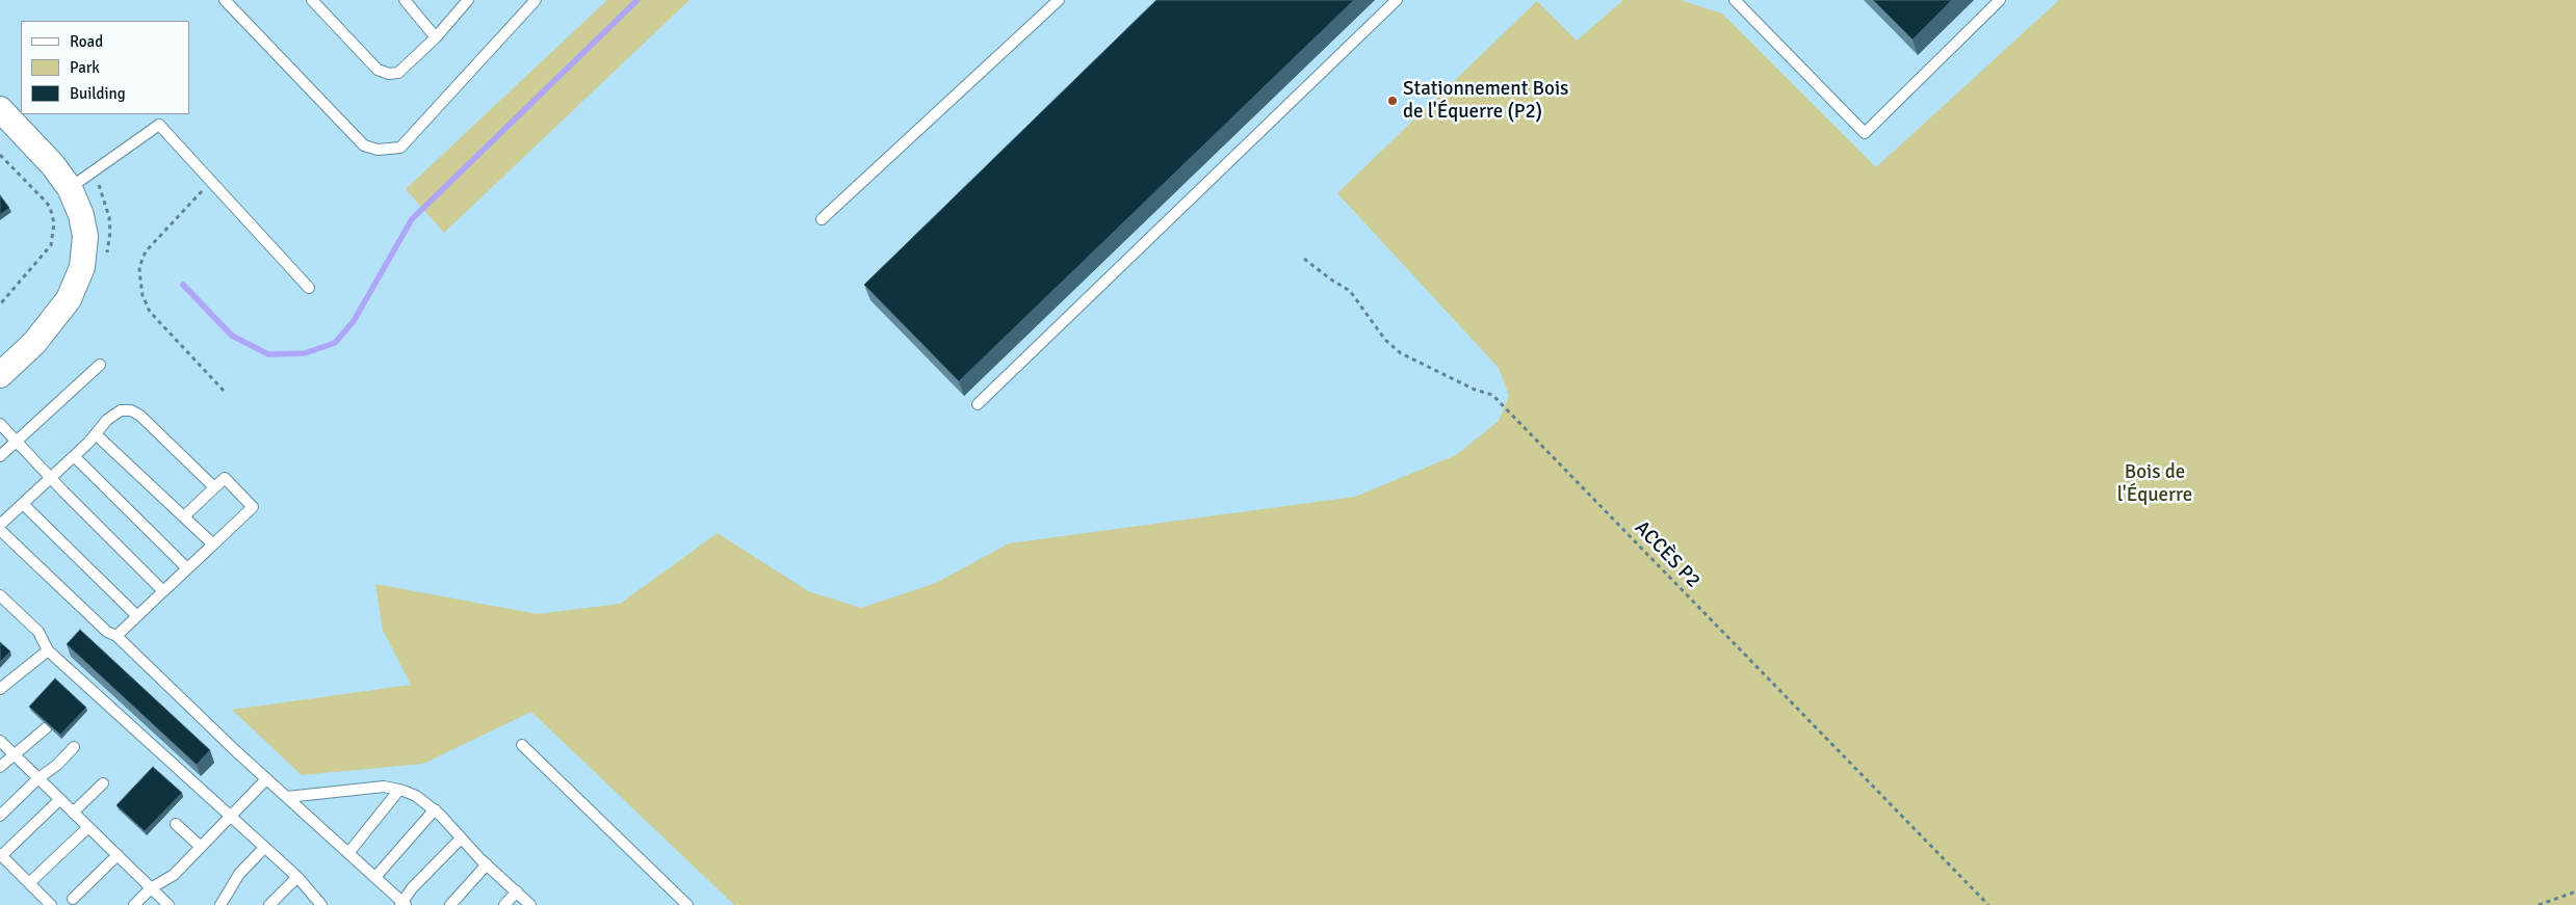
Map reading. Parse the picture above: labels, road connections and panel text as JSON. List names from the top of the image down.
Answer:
{
  "streets": {
    "path": ["ACCÈS P2"]
  },
  "parks": ["Bois de l'Équerre"],
  "places": ["Stationnement Bois de l'Équerre (P2)"],
  "legend": ["Road", "Park", "Building"]
}
